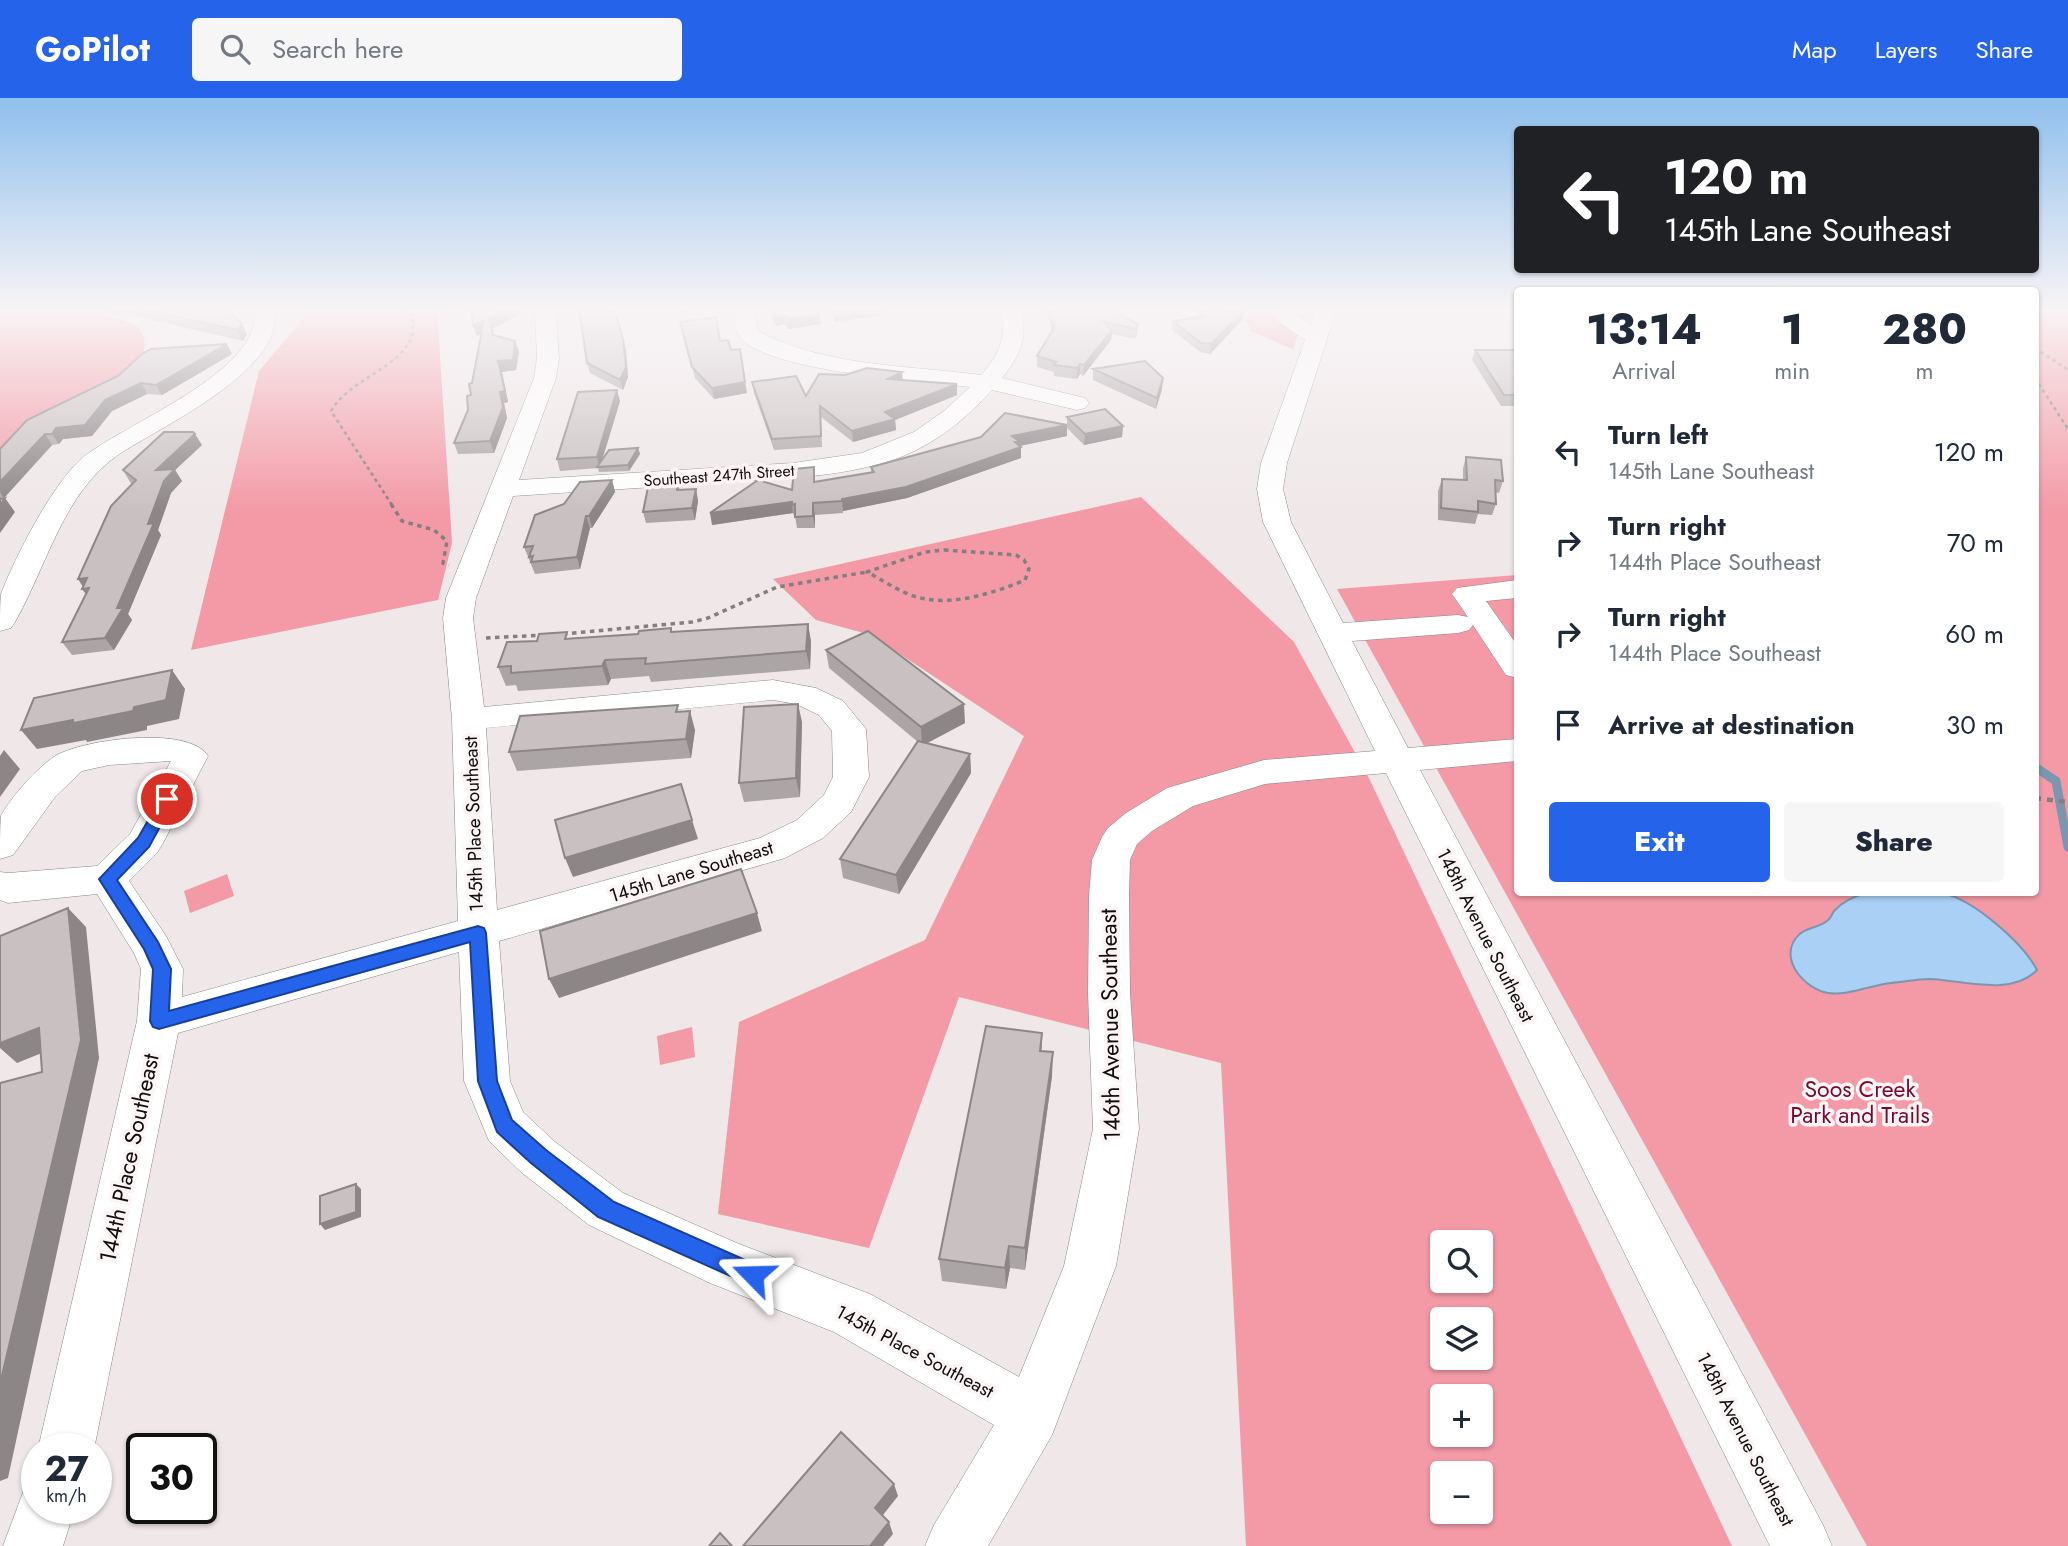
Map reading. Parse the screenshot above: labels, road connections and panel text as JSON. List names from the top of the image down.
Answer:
{
  "streets": {
    "street": [
      "Southeast 247th Street",
      "145th Place Southeast",
      "145th Lane Southeast",
      "148th Avenue Southeast",
      "146th Avenue Southeast",
      "144th Place Southeast"
    ]
  },
  "crossings": [
    ["Southeast 247th Street", "145th Place Southeast"],
    ["145th Place Southeast", "145th Lane Southeast"],
    ["145th Place Southeast", "146th Avenue Southeast"],
    ["145th Lane Southeast", "144th Place Southeast"],
    ["148th Avenue Southeast", "146th Avenue Southeast"]
  ],
  "parks": ["Soos Creek Park and Trails"],
  "page": {
    "header": "GoPilot",
    "search": "Search here",
    "nav": ["Map", "Layers", "Share"],
    "turn": ["120 m", "145th Lane Southeast"],
    "eta": [
      "13:14",
      "Arrival",
      "1",
      "min",
      "280",
      "m"
    ],
    "list": [
      {
        "name": "Turn left",
        "note": "145th Lane Southeast",
        "value": "120 m"
      },
      {
        "name": "Turn right",
        "note": "144th Place Southeast",
        "value": "70 m"
      },
      {
        "name": "Turn right",
        "note": "144th Place Southeast",
        "value": "60 m"
      },
      {
        "name": "Arrive at destination",
        "value": "30 m"
      }
    ],
    "buttons": ["Exit", "Share"],
    "map_buttons": ["+", "−"],
    "speed": "27 km/h",
    "limit": "30"
  }
}
